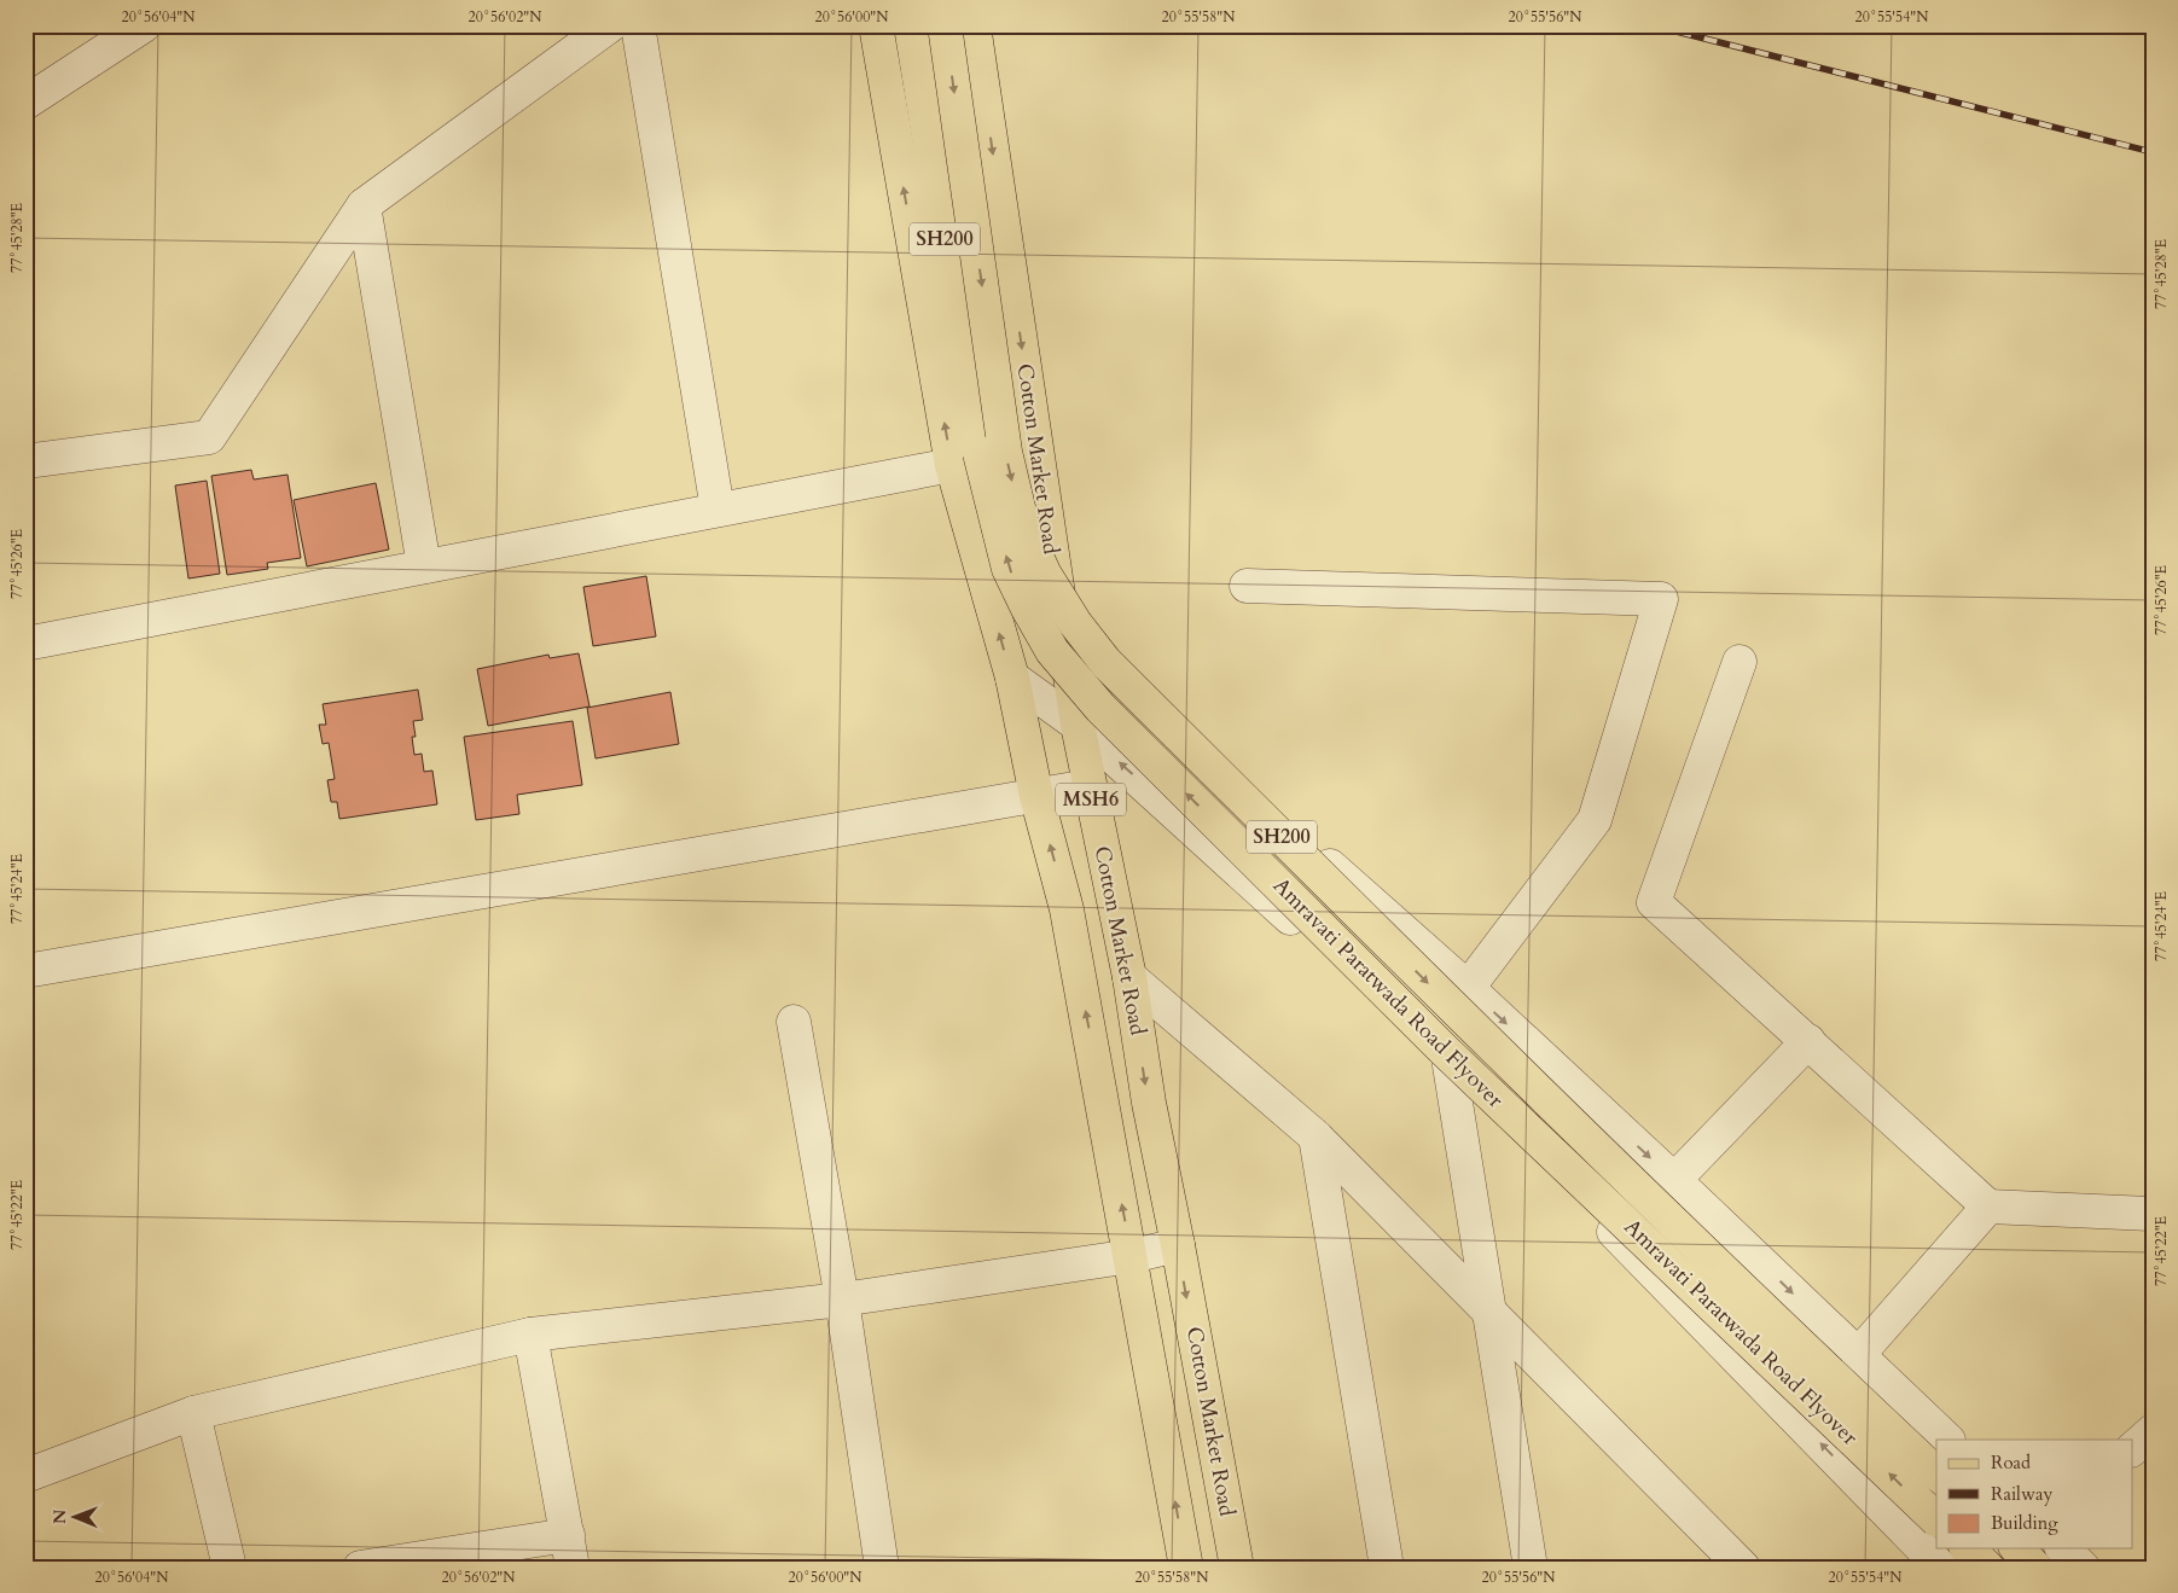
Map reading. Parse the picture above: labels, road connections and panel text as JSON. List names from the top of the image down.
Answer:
{
  "streets": {
    "main road": [
      "SH200",
      "Cotton Market Road",
      "MSH6",
      "Amravati Paratwada Road Flyover"
    ]
  },
  "crossings": [
    ["MSH6", "Amravati Paratwada Road Flyover"]
  ],
  "legend": ["Road", "Railway", "Building"],
  "north": "left",
  "coordinates": [
    "20°56'04\"N",
    "20°56'02\"N",
    "20°56'00\"N",
    "20°55'58\"N",
    "20°55'56\"N",
    "20°55'54\"N",
    "77°45'28\"E",
    "77°45'26\"E",
    "77°45'24\"E",
    "77°45'22\"E"
  ]
}
